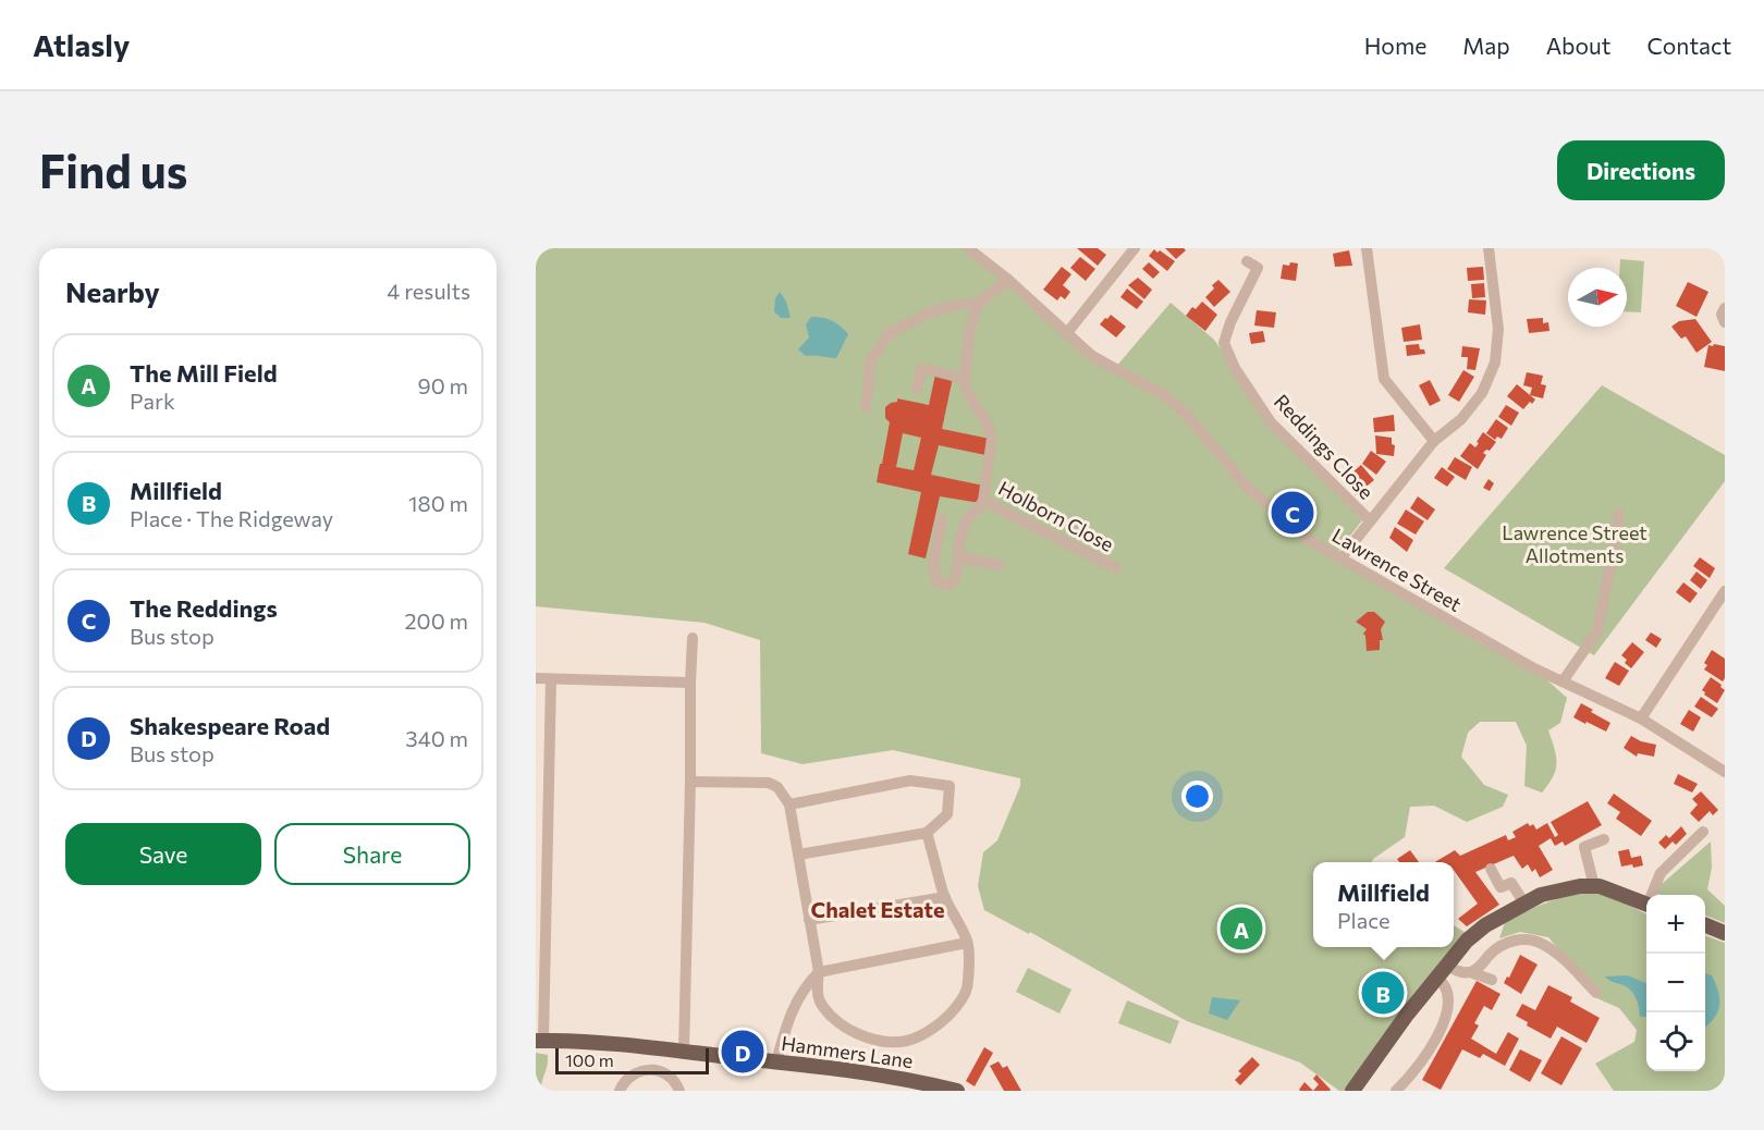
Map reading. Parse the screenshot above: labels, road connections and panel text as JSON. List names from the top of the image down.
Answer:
{
  "streets": {
    "main road": ["Hammers Lane"],
    "street": ["Reddings Close", "Holborn Close", "Lawrence Street"]
  },
  "districts": ["Chalet Estate"],
  "parks": ["Lawrence Street Allotments"],
  "scale_bar": "100 m",
  "north": "right",
  "page": {
    "header": "Atlasly",
    "nav": [
      "Home",
      "Map",
      "About",
      "Contact"
    ],
    "buttons": [
      "Directions",
      ["Save", "Share"]
    ],
    "title": "Find us",
    "heading": ["Nearby", "4 results"],
    "list": [
      {
        "mark": "A",
        "name": "The Mill Field",
        "note": "Park",
        "value": "90 m"
      },
      {
        "mark": "B",
        "name": "Millfield",
        "note": "Place · The Ridgeway",
        "value": "180 m"
      },
      {
        "mark": "C",
        "name": "The Reddings",
        "note": "Bus stop",
        "value": "200 m"
      },
      {
        "mark": "D",
        "name": "Shakespeare Road",
        "note": "Bus stop",
        "value": "340 m"
      }
    ],
    "pins": [
      "C",
      "A",
      "B",
      "D"
    ],
    "popup": ["Millfield", "Place"],
    "map_buttons": ["+", "−"],
    "scale": "100 m"
  }
}
